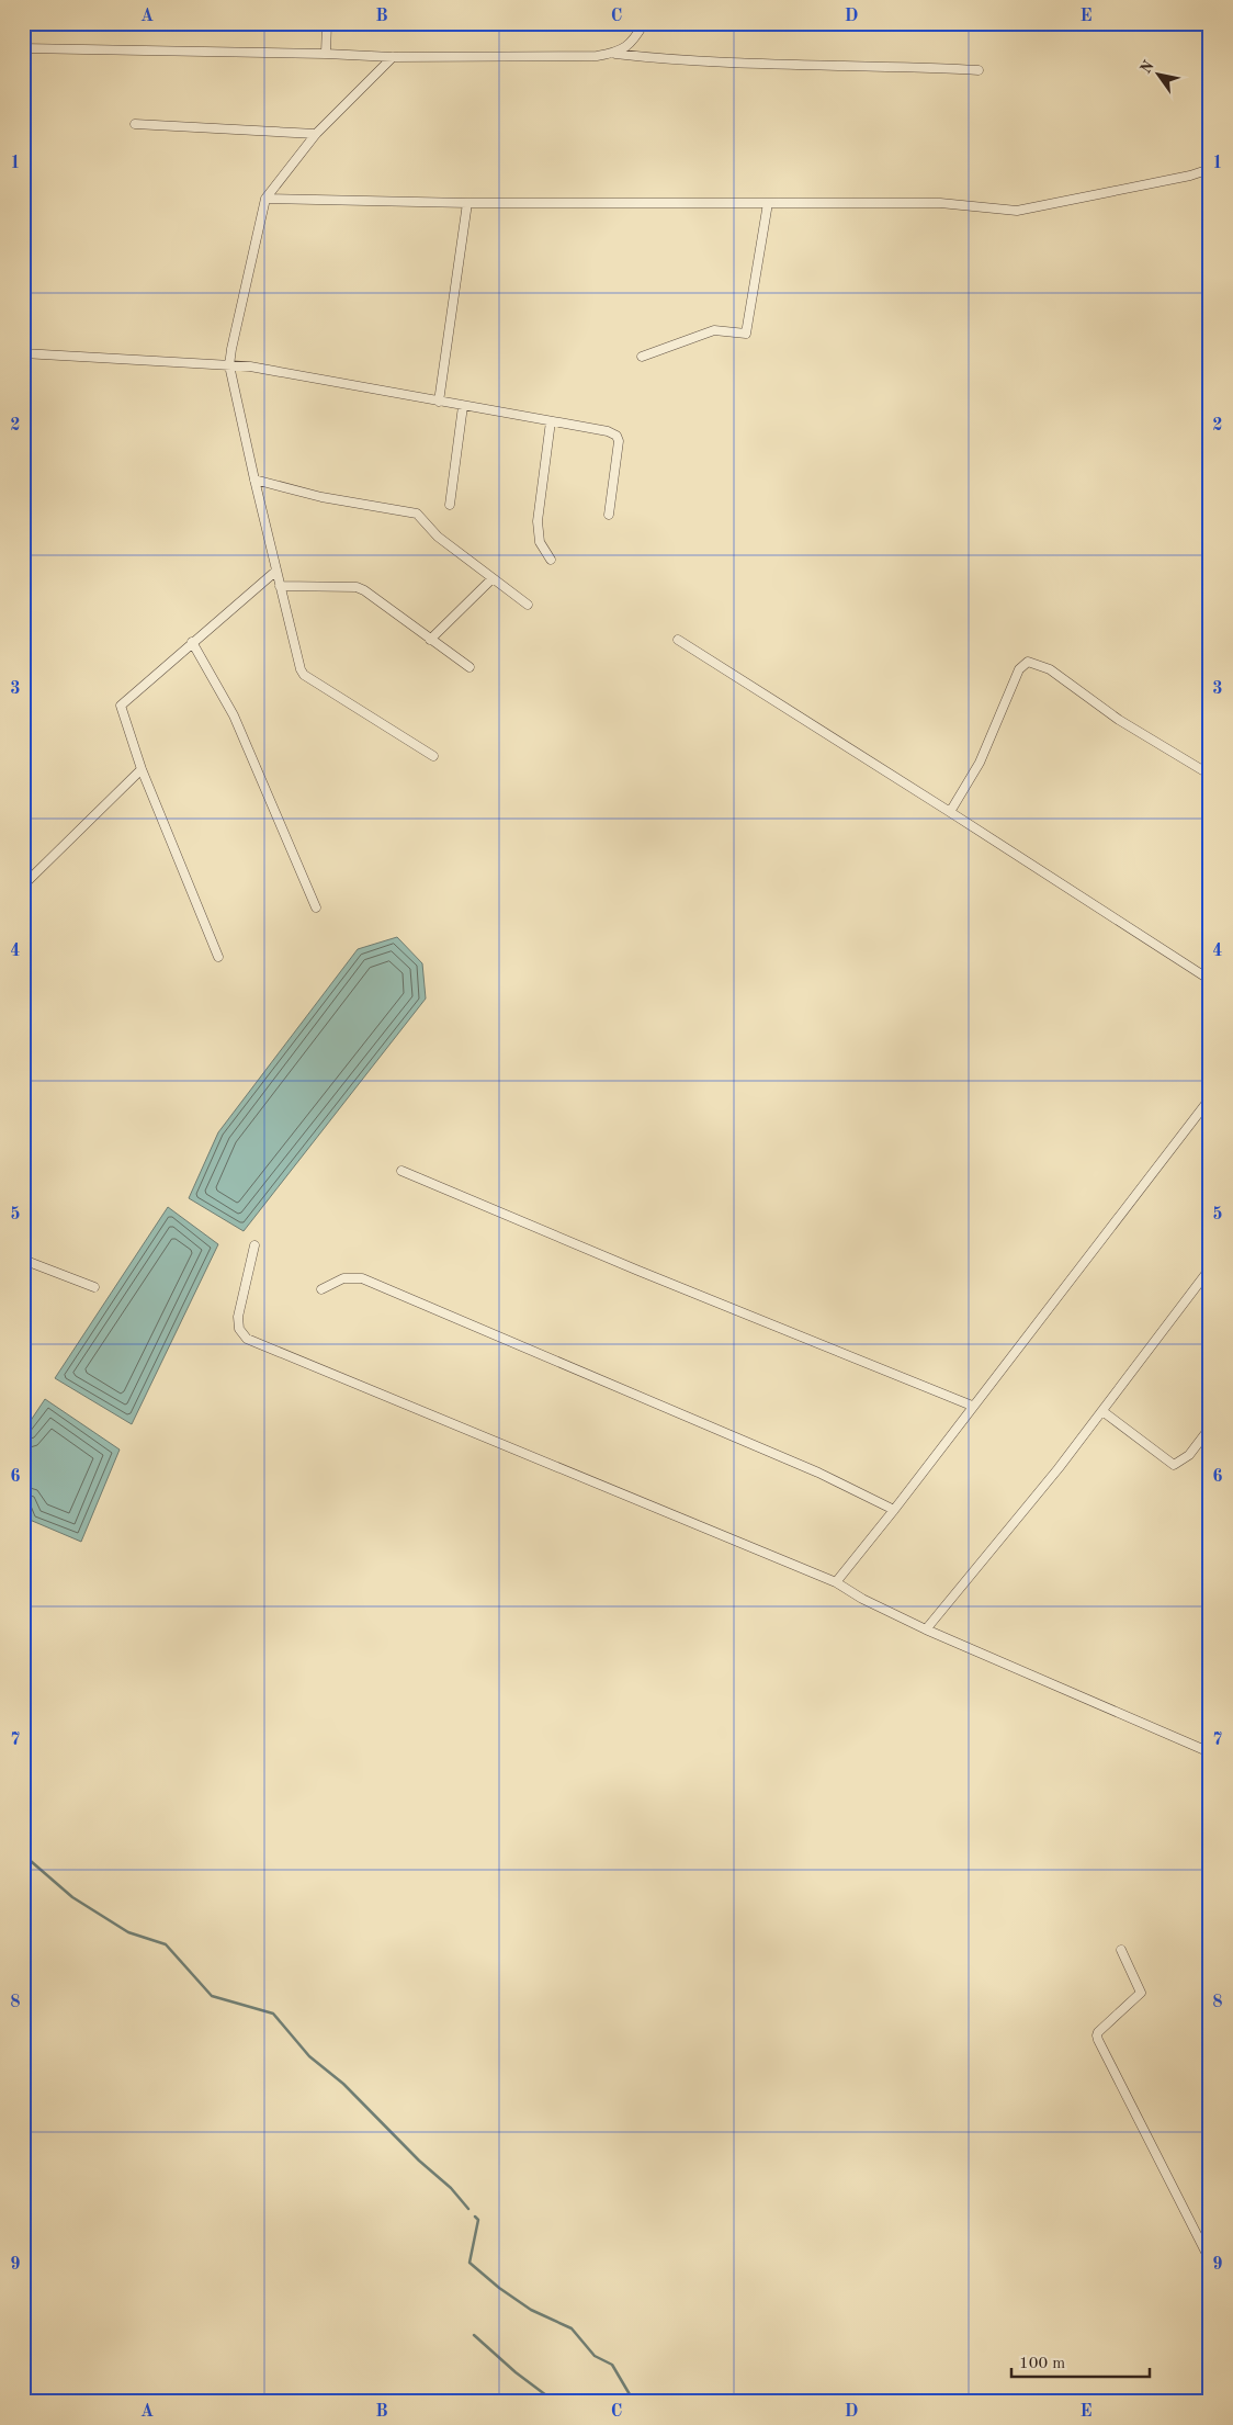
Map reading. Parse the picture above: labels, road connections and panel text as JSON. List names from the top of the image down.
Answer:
{
  "scale_bar": "100 m",
  "north": "top left",
  "grid": {
    "columns": [
      "A",
      "B",
      "C",
      "D",
      "E"
    ],
    "rows": [
      "1",
      "2",
      "3",
      "4",
      "5",
      "6",
      "7",
      "8",
      "9"
    ]
  }
}
